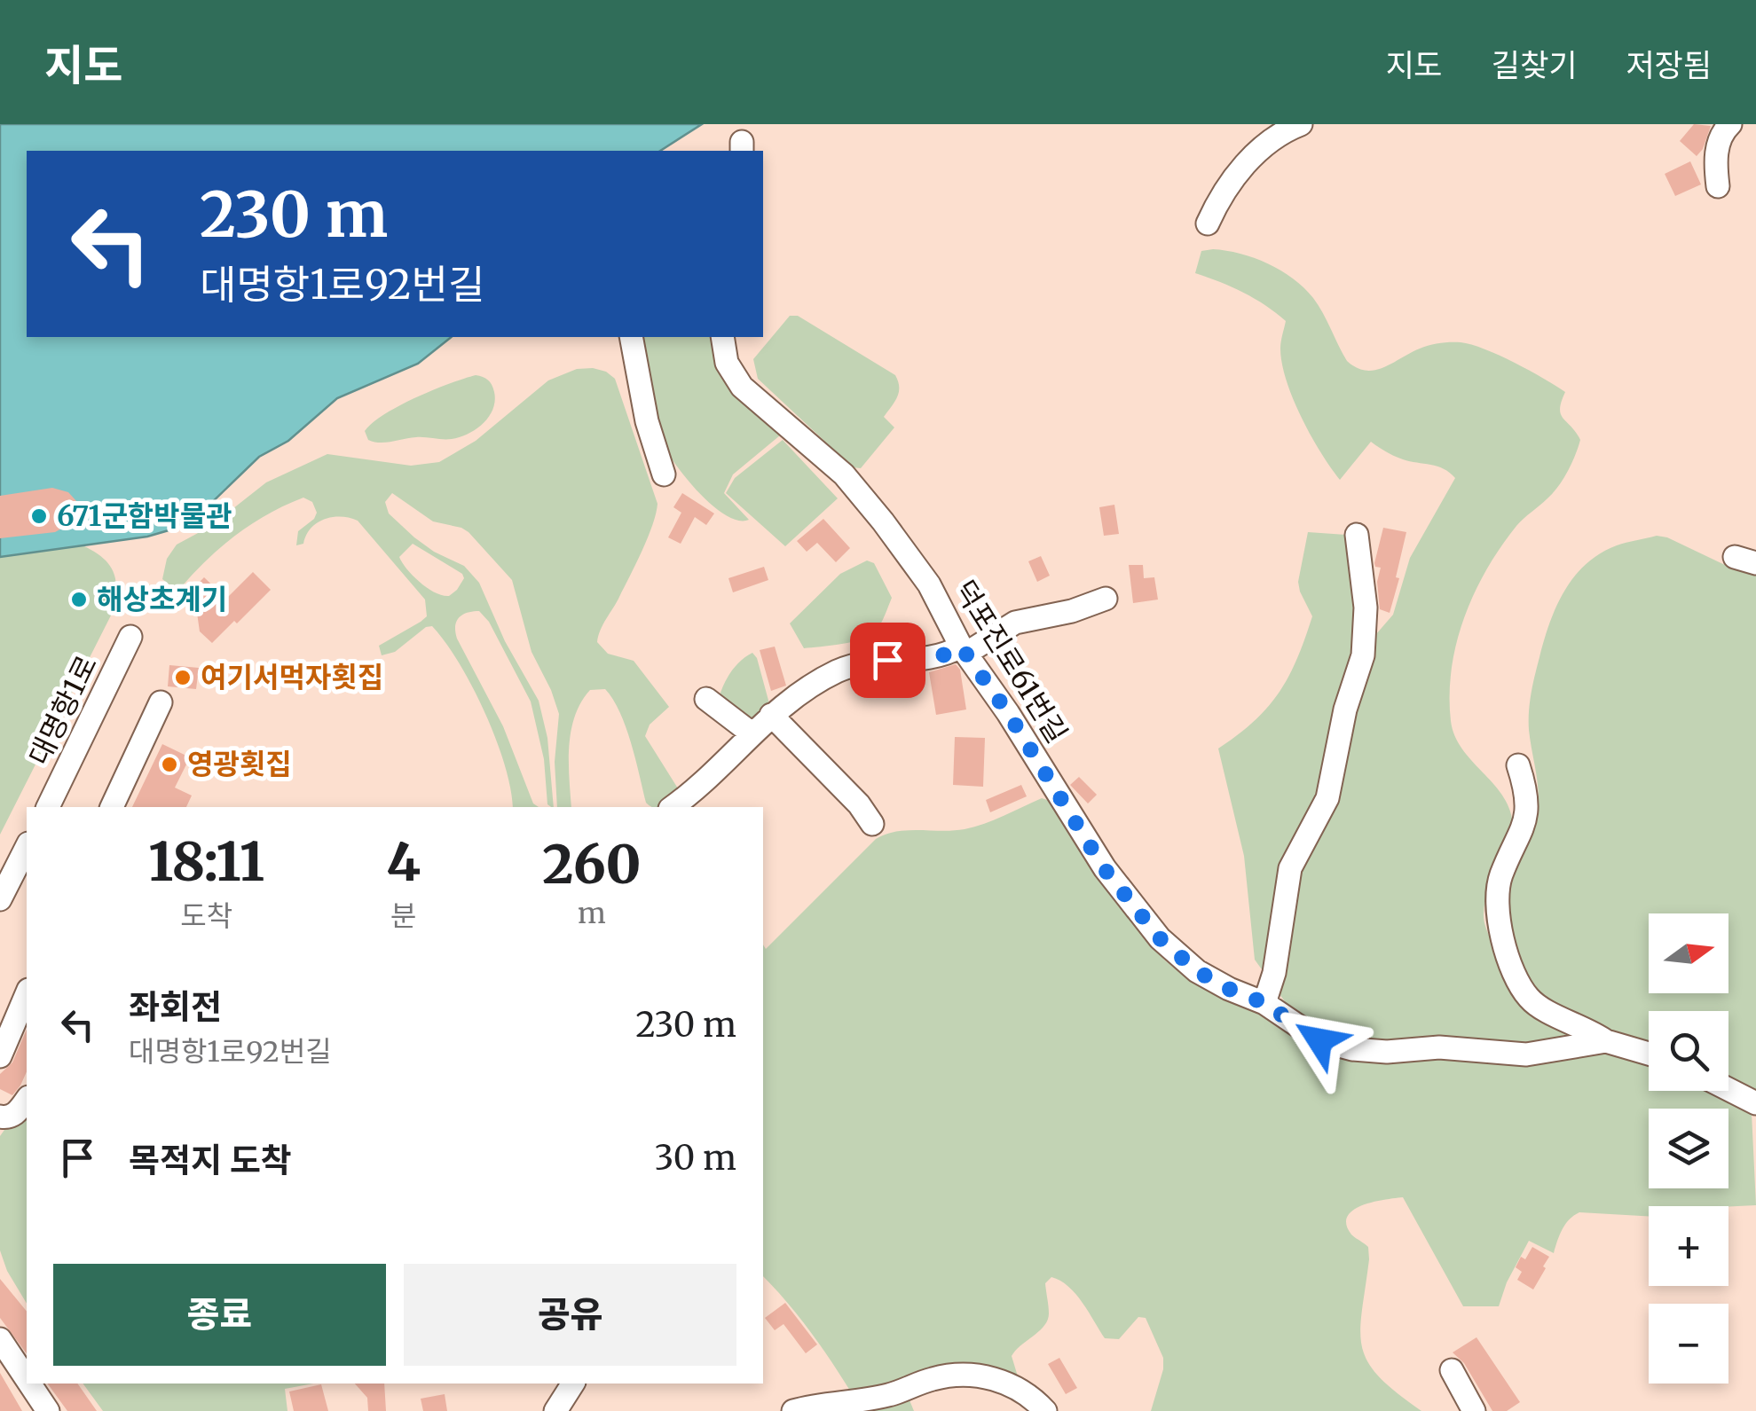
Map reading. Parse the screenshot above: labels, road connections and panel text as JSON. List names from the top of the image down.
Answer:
{
  "streets": {
    "street": ["덕포진로61번길", "대명항1로"]
  },
  "places": [
    "671군함박물관",
    "해상초계기",
    "여기서먹자횟집",
    "영광횟집"
  ],
  "north": "right",
  "page": {
    "header": "지도",
    "nav": ["지도", "길찾기", "저장됨"],
    "turn": ["230 m", "대명항1로92번길"],
    "eta": [
      "18:11",
      "도착",
      "4",
      "분",
      "260",
      "m"
    ],
    "map_buttons": ["+", "−"],
    "list": [
      {
        "name": "좌회전",
        "note": "대명항1로92번길",
        "value": "230 m"
      },
      {
        "name": "목적지 도착",
        "value": "30 m"
      }
    ],
    "buttons": ["종료", "공유"]
  }
}
